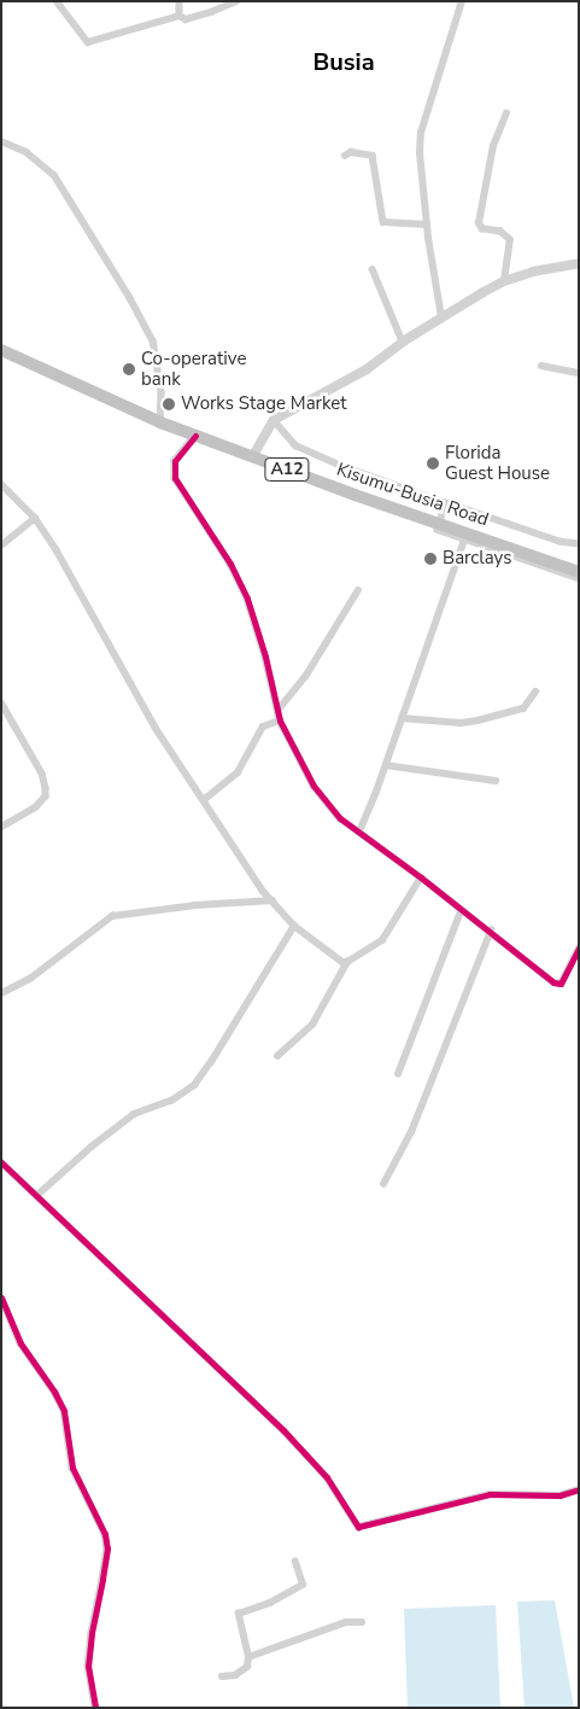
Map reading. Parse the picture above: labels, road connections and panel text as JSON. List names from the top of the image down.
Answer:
{
  "streets": {
    "highway": ["A12", "Kisumu-Busia Road"]
  },
  "districts": ["Busia"],
  "places": [
    "Co-operative bank",
    "Works Stage Market",
    "Florida Guest House",
    "Barclays"
  ]
}
